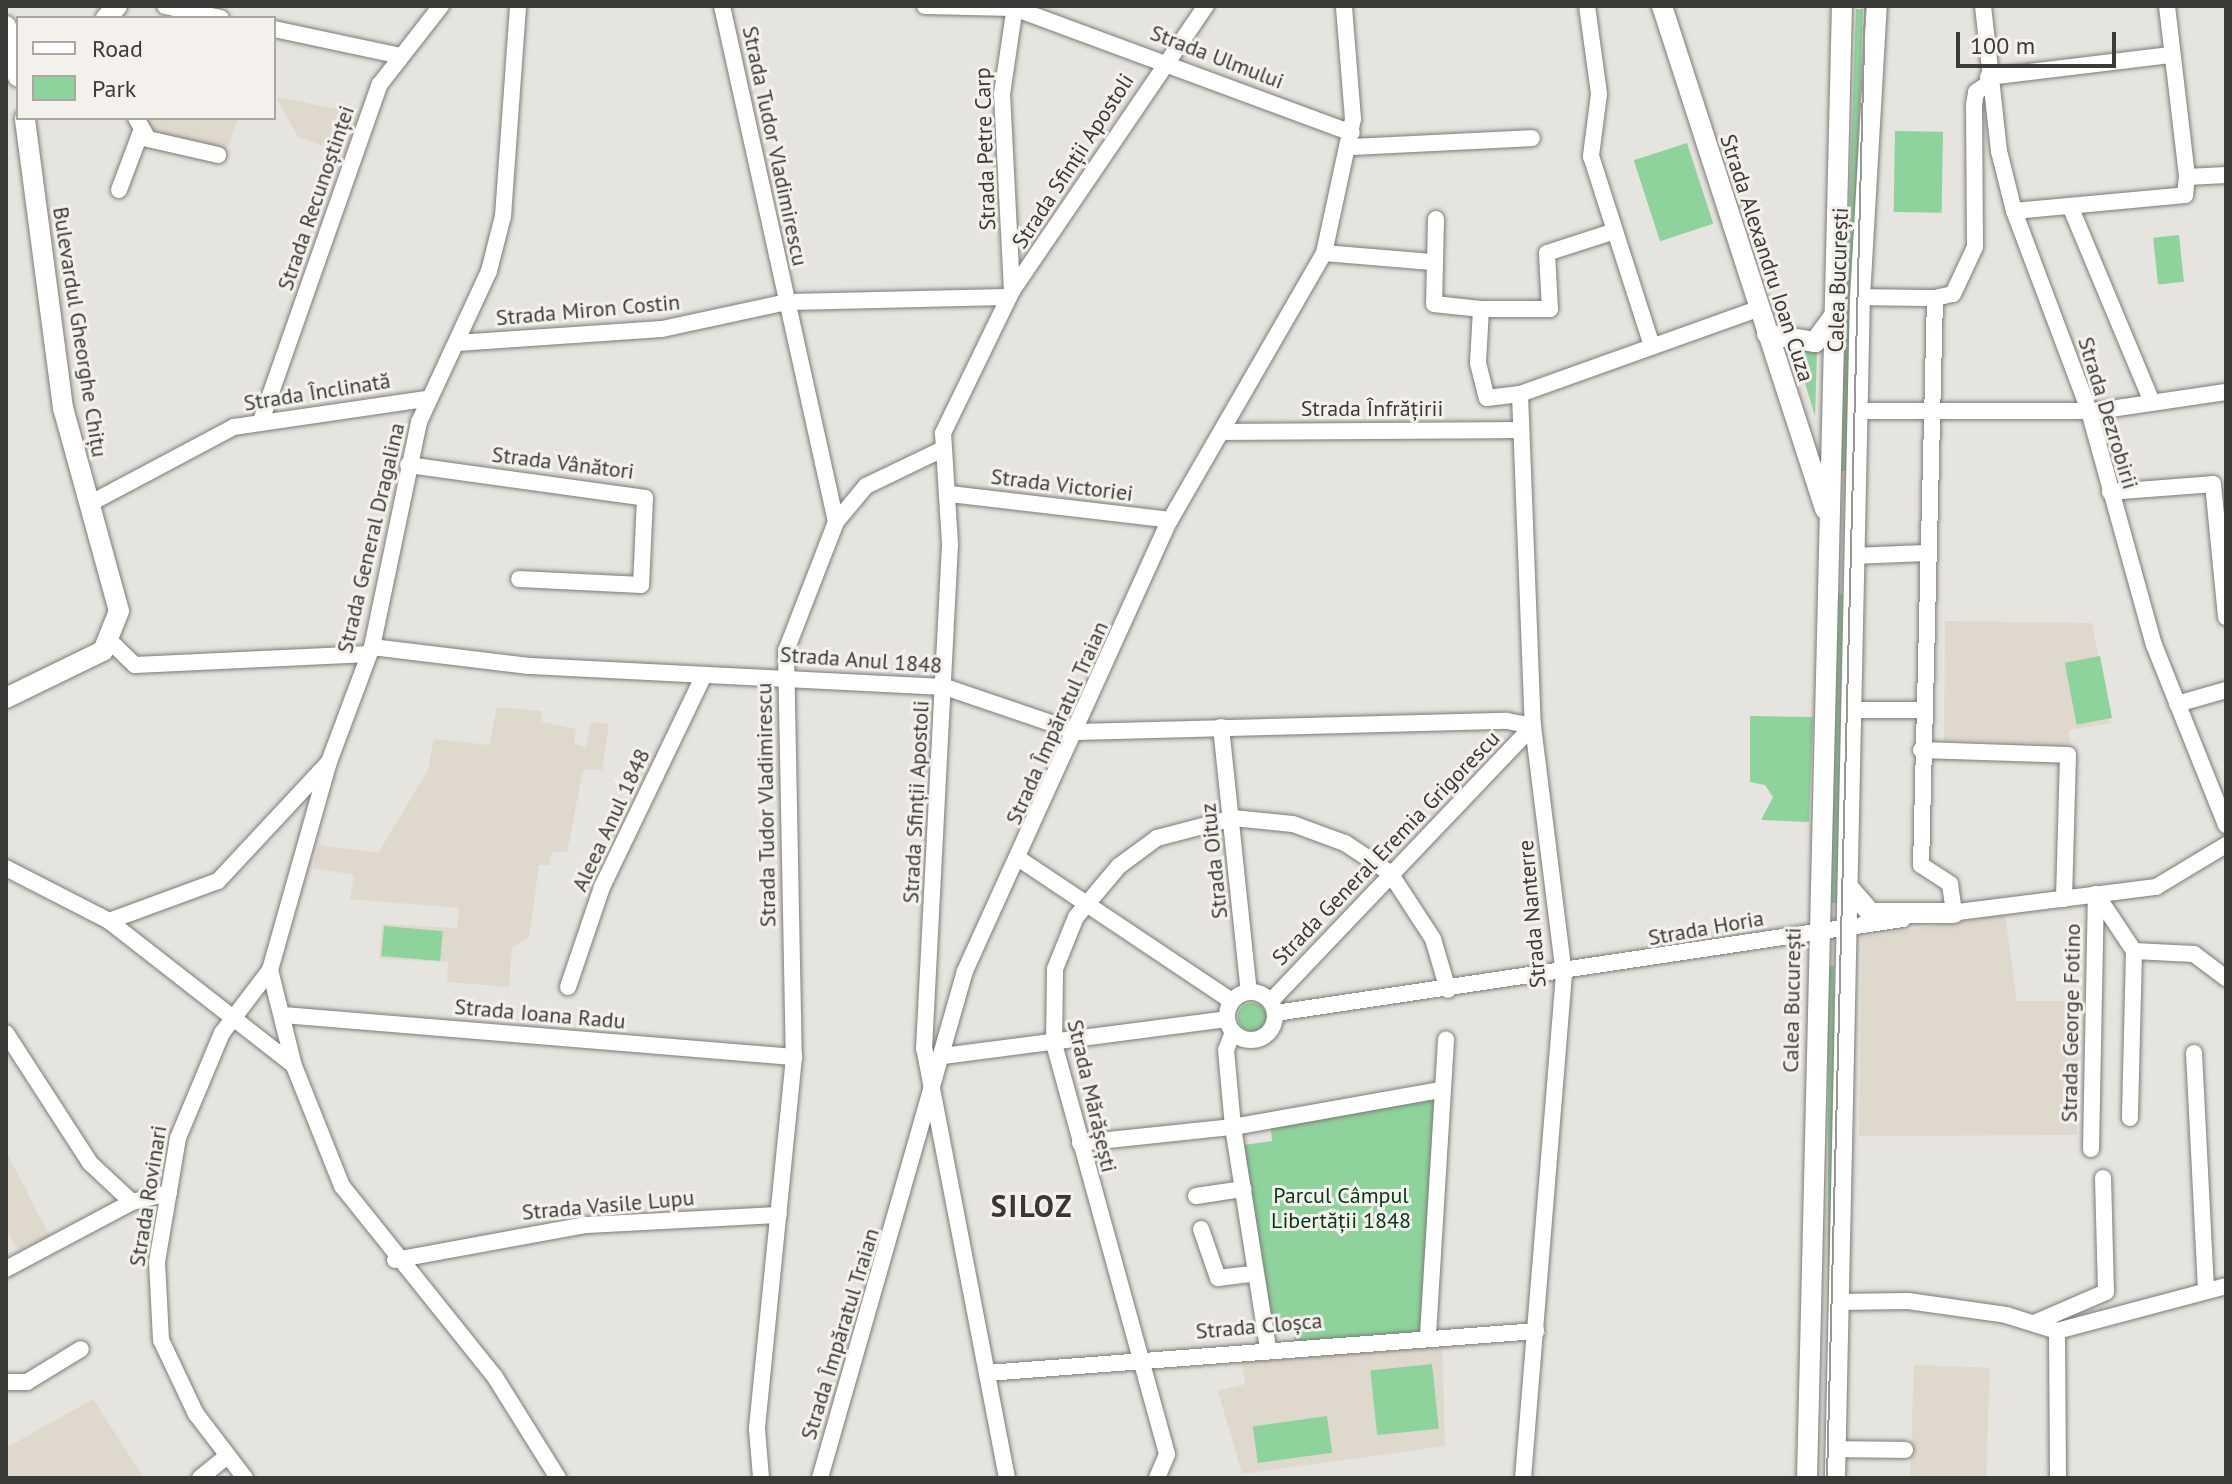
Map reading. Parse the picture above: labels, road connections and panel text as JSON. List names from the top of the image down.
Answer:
{
  "streets": {
    "main road": ["Strada Alexandru Ioan Cuza", "Calea București", "Bulevardul Gheorghe Chițu"],
    "street": [
      "Strada Ulmului",
      "Strada Tudor Vladimirescu",
      "Strada Petre Carp",
      "Strada Sfinții Apostoli",
      "Strada Recunoștinței",
      "Strada Miron Costin",
      "Strada Înclinată",
      "Strada Înfrățirii",
      "Strada Dezrobirii",
      "Strada Vânători",
      "Strada Victoriei",
      "Strada General Dragalina",
      "Strada Anul 1848",
      "Strada Împăratul Traian",
      "Aleea Anul 1848",
      "Strada General Eremia Grigorescu",
      "Strada Oituz",
      "Strada Nanterre",
      "Strada Horia",
      "Strada Ioana Radu",
      "Strada George Fotino",
      "Strada Mărășești",
      "Strada Rovinari",
      "Strada Vasile Lupu",
      "Strada Cloșca"
    ]
  },
  "crossings": [
    ["Strada Ulmului", "Strada Petre Carp"],
    ["Strada Ulmului", "Strada Sfinții Apostoli"],
    ["Strada Ulmului", "Strada Împăratul Traian"],
    ["Strada Tudor Vladimirescu", "Strada Miron Costin"],
    ["Strada Tudor Vladimirescu", "Strada Anul 1848"],
    ["Strada Tudor Vladimirescu", "Strada Ioana Radu"],
    ["Strada Tudor Vladimirescu", "Strada Vasile Lupu"],
    ["Strada Petre Carp", "Strada Sfinții Apostoli"],
    ["Strada Petre Carp", "Strada Miron Costin"],
    ["Strada Sfinții Apostoli", "Strada Miron Costin"],
    ["Strada Sfinții Apostoli", "Strada Victoriei"],
    ["Strada Sfinții Apostoli", "Strada Anul 1848"],
    ["Strada Sfinții Apostoli", "Strada Împăratul Traian"],
    ["Strada Sfinții Apostoli", "Strada Cloșca"],
    ["Strada Recunoștinței", "Strada Înclinată"],
    ["Strada Alexandru Ioan Cuza", "Calea București"],
    ["Calea București", "Strada Horia"],
    ["Strada Miron Costin", "Strada General Dragalina"],
    ["Bulevardul Gheorghe Chițu", "Strada Înclinată"],
    ["Bulevardul Gheorghe Chițu", "Strada Anul 1848"],
    ["Strada Înclinată", "Strada General Dragalina"],
    ["Strada Înfrățirii", "Strada Împăratul Traian"],
    ["Strada Înfrățirii", "Strada Nanterre"],
    ["Strada Vânători", "Strada General Dragalina"],
    ["Strada Victoriei", "Strada Împăratul Traian"],
    ["Strada General Dragalina", "Strada Anul 1848"],
    ["Strada General Dragalina", "Strada Rovinari"],
    ["Strada Anul 1848", "Strada Împăratul Traian"],
    ["Strada Anul 1848", "Aleea Anul 1848"],
    ["Strada Anul 1848", "Strada General Eremia Grigorescu"],
    ["Strada Anul 1848", "Strada Oituz"],
    ["Strada Anul 1848", "Strada Nanterre"],
    ["Strada General Eremia Grigorescu", "Strada Nanterre"],
    ["Strada General Eremia Grigorescu", "Strada Horia"],
    ["Strada Oituz", "Strada Mărășești"],
    ["Strada Nanterre", "Strada Horia"],
    ["Strada Nanterre", "Strada Cloșca"],
    ["Strada Horia", "Strada George Fotino"],
    ["Strada Mărășești", "Strada Cloșca"]
  ],
  "districts": ["SILOZ"],
  "parks": ["Parcul Câmpul Libertății 1848"],
  "legend": ["Road", "Park"],
  "scale_bar": "100 m"
}
